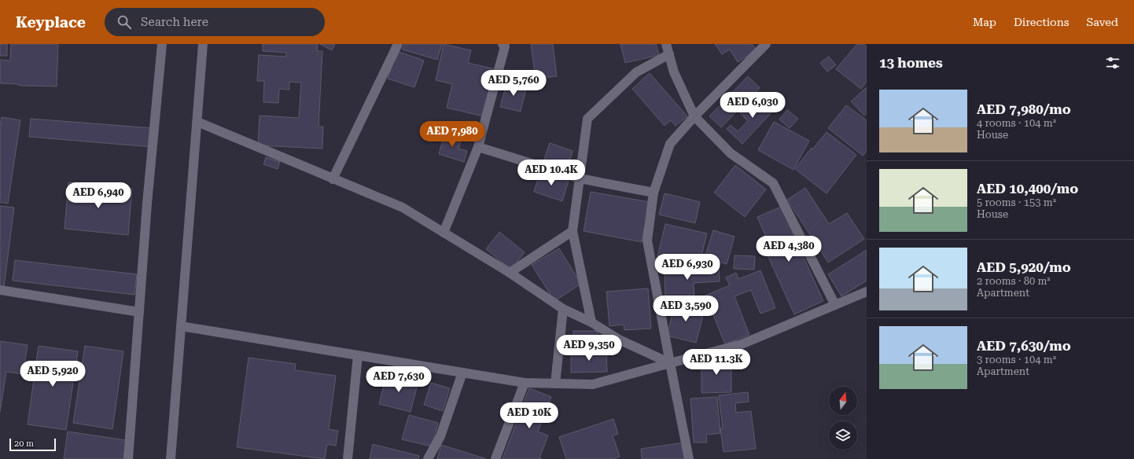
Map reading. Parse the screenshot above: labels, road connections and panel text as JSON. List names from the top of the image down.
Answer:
{
  "scale_bar": "20 m",
  "north": "top",
  "page": {
    "header": "Keyplace",
    "search": "Search here",
    "nav": ["Map", "Directions", "Saved"],
    "heading": "13 homes",
    "price": [
      "AED 5,760",
      "AED 6,030",
      "AED 7,980",
      "AED 10.4K",
      "AED 6,940",
      "AED 4,380",
      "AED 6,930",
      "AED 3,590",
      "AED 9,350",
      "AED 11.3K",
      "AED 5,920",
      "AED 7,630",
      "AED 10K"
    ],
    "list": [
      {
        "name": "AED 7,980/mo",
        "note": "4 rooms · 104 m² · House"
      },
      {
        "name": "AED 10,400/mo",
        "note": "5 rooms · 153 m² · House"
      },
      {
        "name": "AED 5,920/mo",
        "note": "2 rooms · 80 m² · Apartment"
      },
      {
        "name": "AED 7,630/mo",
        "note": "3 rooms · 104 m² · Apartment"
      }
    ],
    "scale": "20 m"
  }
}
